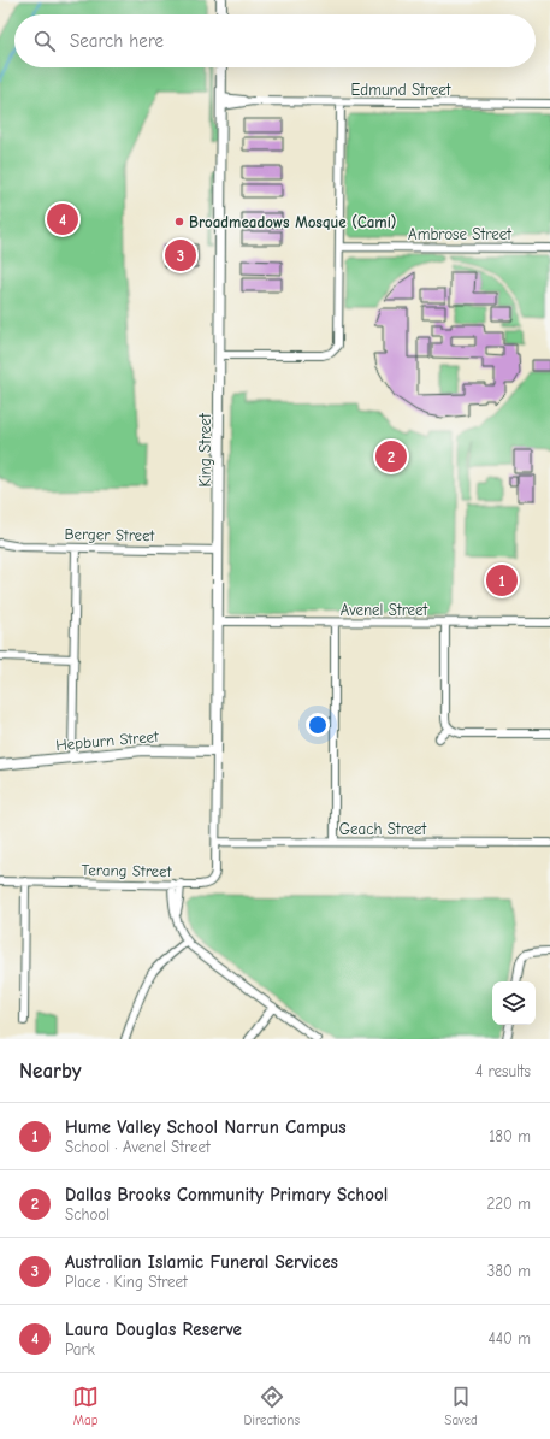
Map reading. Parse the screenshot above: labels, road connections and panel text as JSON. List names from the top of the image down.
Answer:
{
  "streets": {
    "street": [
      "Edmund Street",
      "Ambrose Street",
      "King Street",
      "Berger Street",
      "Avenel Street",
      "Hepburn Street",
      "Geach Street",
      "Terang Street"
    ]
  },
  "crossings": [
    ["Edmund Street", "King Street"],
    ["King Street", "Berger Street"],
    ["King Street", "Avenel Street"],
    ["King Street", "Hepburn Street"],
    ["King Street", "Geach Street"],
    ["King Street", "Terang Street"],
    ["Geach Street", "Terang Street"]
  ],
  "places": ["Broadmeadows Mosque (Cami)"],
  "page": {
    "search": "Search here",
    "pins": [
      "4",
      "3",
      "2",
      "1"
    ],
    "heading": ["Nearby", "4 results"],
    "list": [
      {
        "mark": "1",
        "name": "Hume Valley School Narrun Campus",
        "note": "School · Avenel Street",
        "value": "180 m"
      },
      {
        "mark": "2",
        "name": "Dallas Brooks Community Primary School",
        "note": "School",
        "value": "220 m"
      },
      {
        "mark": "3",
        "name": "Australian Islamic Funeral Services",
        "note": "Place · King Street",
        "value": "380 m"
      },
      {
        "mark": "4",
        "name": "Laura Douglas Reserve",
        "note": "Park",
        "value": "440 m"
      }
    ],
    "nav": ["Map", "Directions", "Saved"]
  }
}
